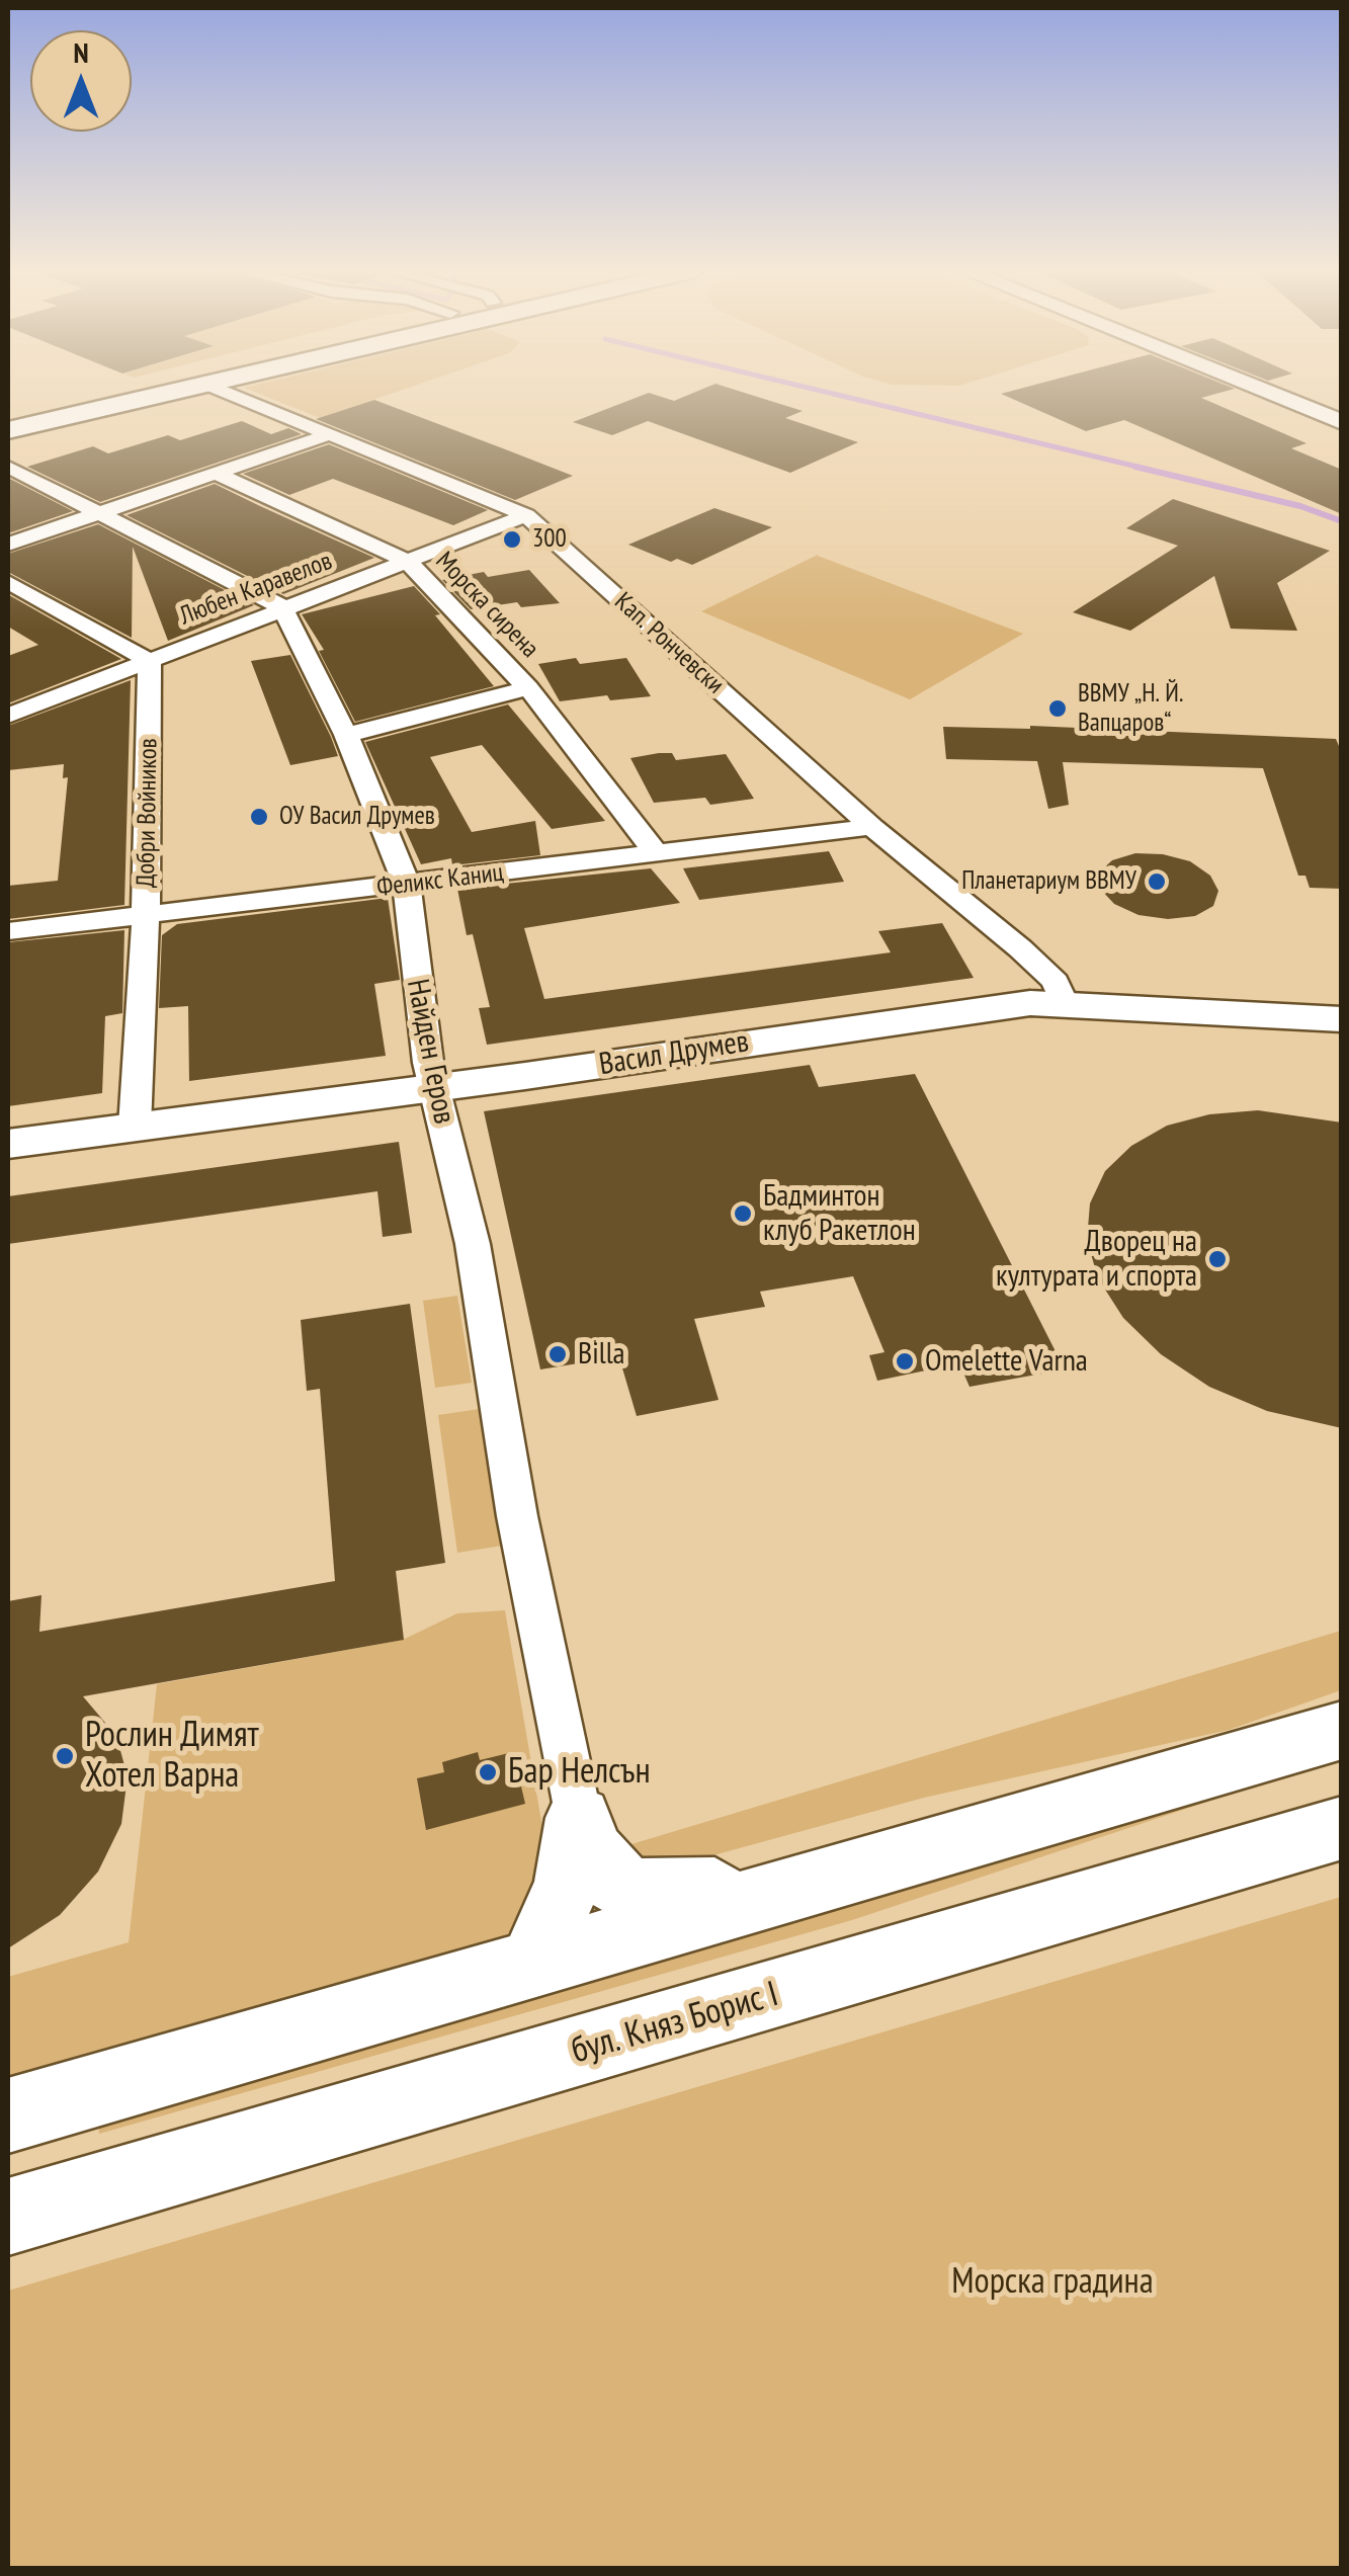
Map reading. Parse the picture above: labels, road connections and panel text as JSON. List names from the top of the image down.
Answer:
{
  "streets": {
    "main road": ["бул. Княз Борис I"],
    "street": [
      "Любен Каравелов",
      "Морска сирена",
      "Кап. Рончевски",
      "Добри Войников",
      "Феликс Каниц",
      "Найден Геров",
      "Васил Друмев"
    ]
  },
  "crossings": [
    ["Любен Каравелов", "Морска сирена"],
    ["Любен Каравелов", "Кап. Рончевски"],
    ["Любен Каравелов", "Добри Войников"],
    ["Любен Каравелов", "Найден Геров"],
    ["Морска сирена", "Феликс Каниц"],
    ["Кап. Рончевски", "Феликс Каниц"],
    ["Кап. Рончевски", "Васил Друмев"],
    ["Добри Войников", "Феликс Каниц"],
    ["Добри Войников", "Васил Друмев"],
    ["Феликс Каниц", "Найден Геров"],
    ["Найден Геров", "Васил Друмев"]
  ],
  "parks": ["Морска градина"],
  "places": [
    "300",
    "ВВМУ „Н. Й. Вапцаров“",
    "ОУ Васил Друмев",
    "Планетариум ВВМУ",
    "Бадминтон клуб Ракетлон",
    "Дворец на културата и спорта",
    "Billa",
    "Omelette Varna",
    "Рослин Димят Хотел Варна",
    "Бар Нелсън"
  ],
  "north": "top"
}
